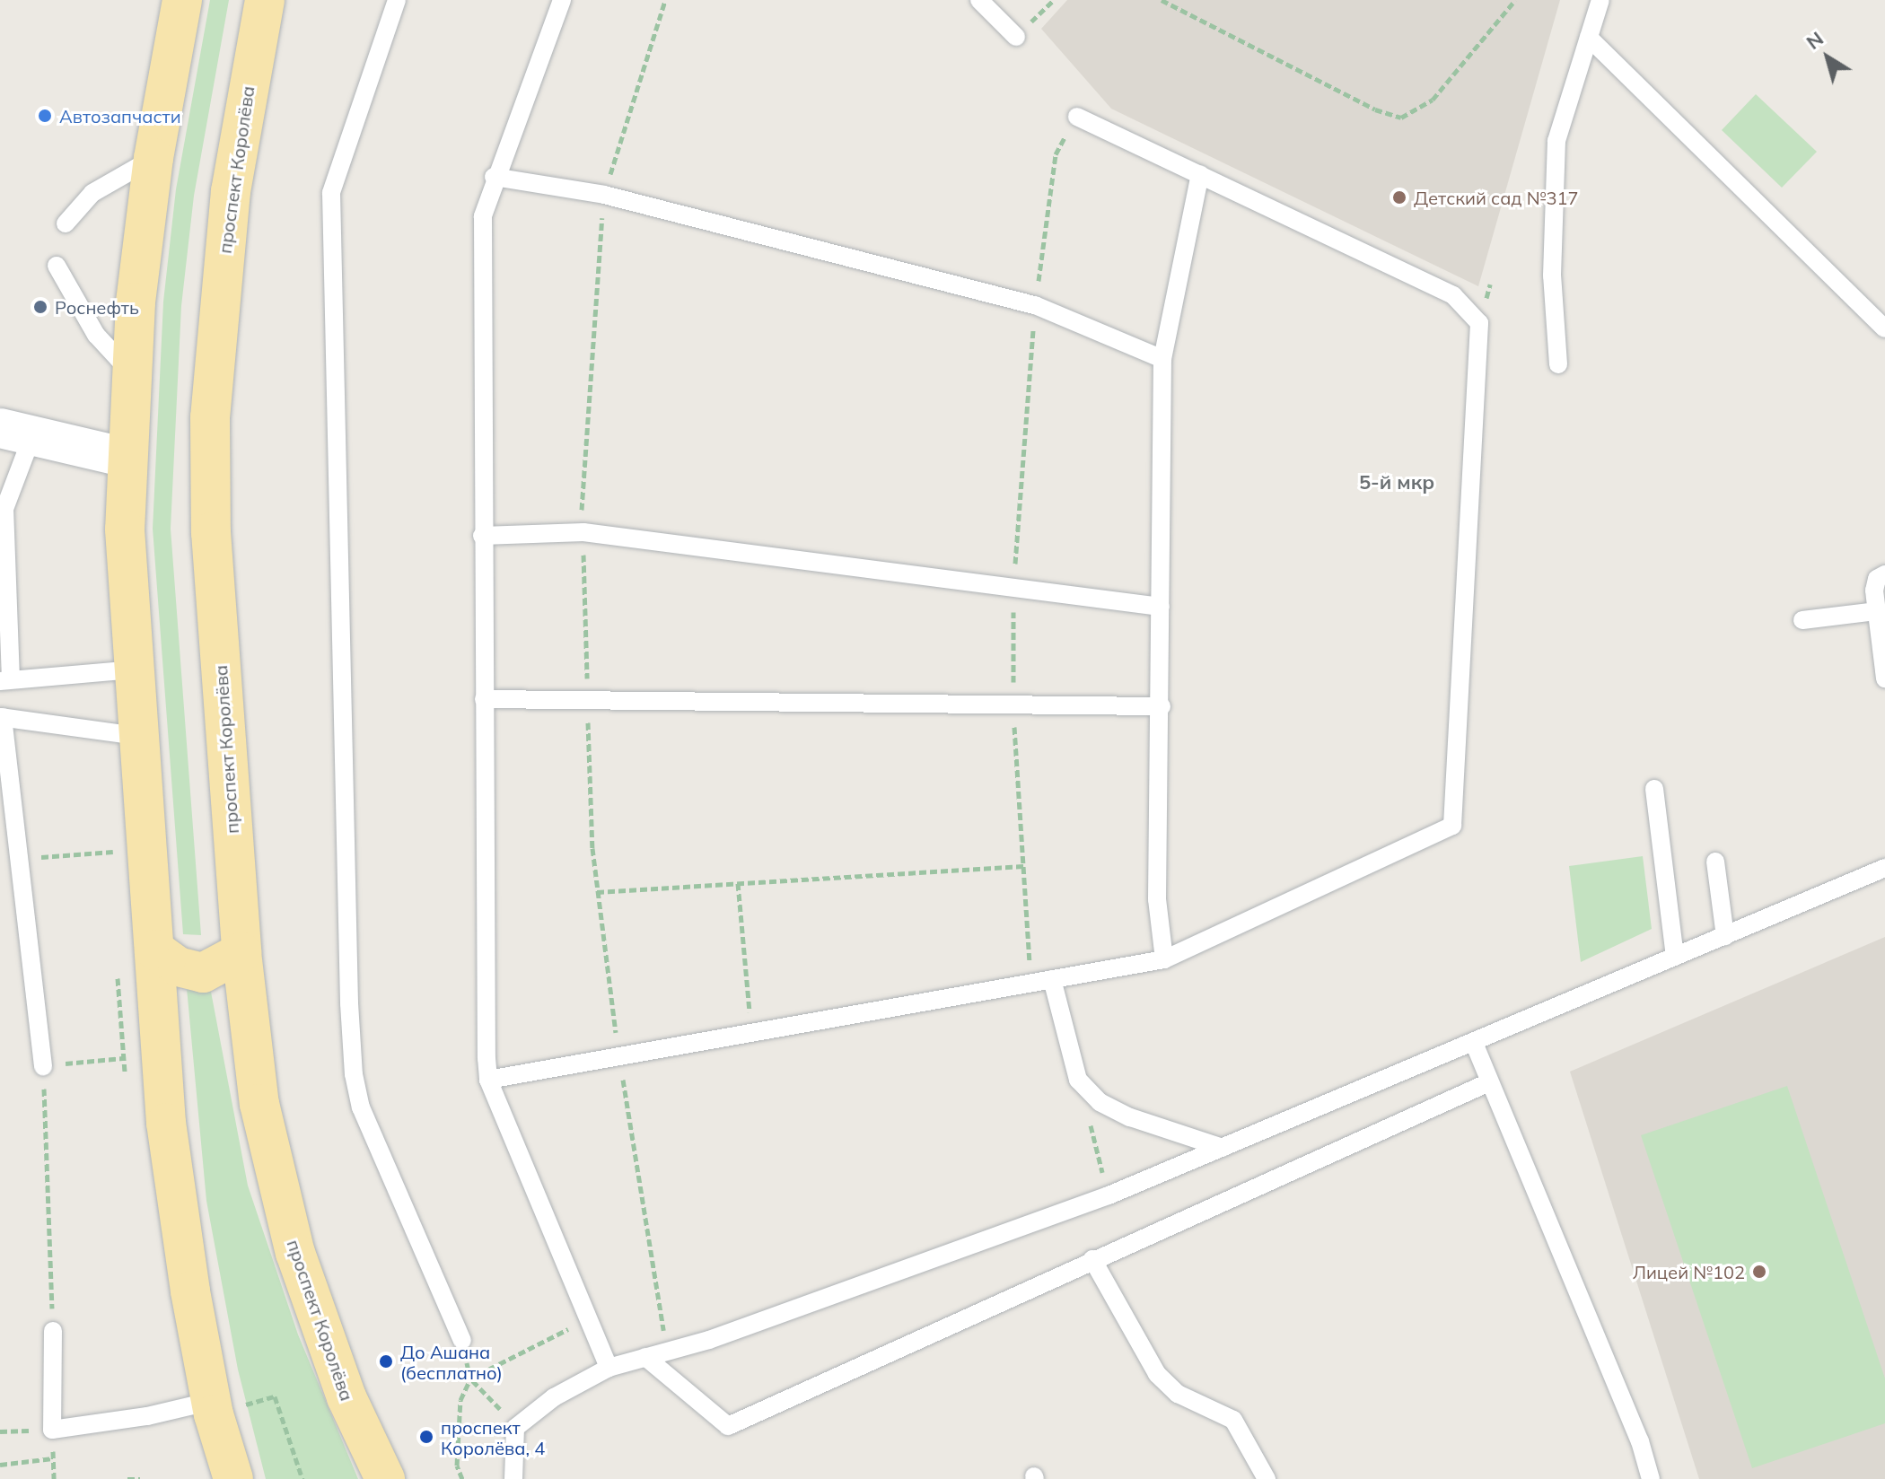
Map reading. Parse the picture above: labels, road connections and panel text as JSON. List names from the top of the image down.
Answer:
{
  "streets": {
    "main road": ["проспект Королёва"]
  },
  "districts": ["5-й мкр"],
  "places": [
    "Автозапчасти",
    "Детский сад №317",
    "Роснефть",
    "Лицей №102",
    "До Ашана (бесплатно)",
    "проспект Королёва, 4"
  ],
  "north": "top left"
}
